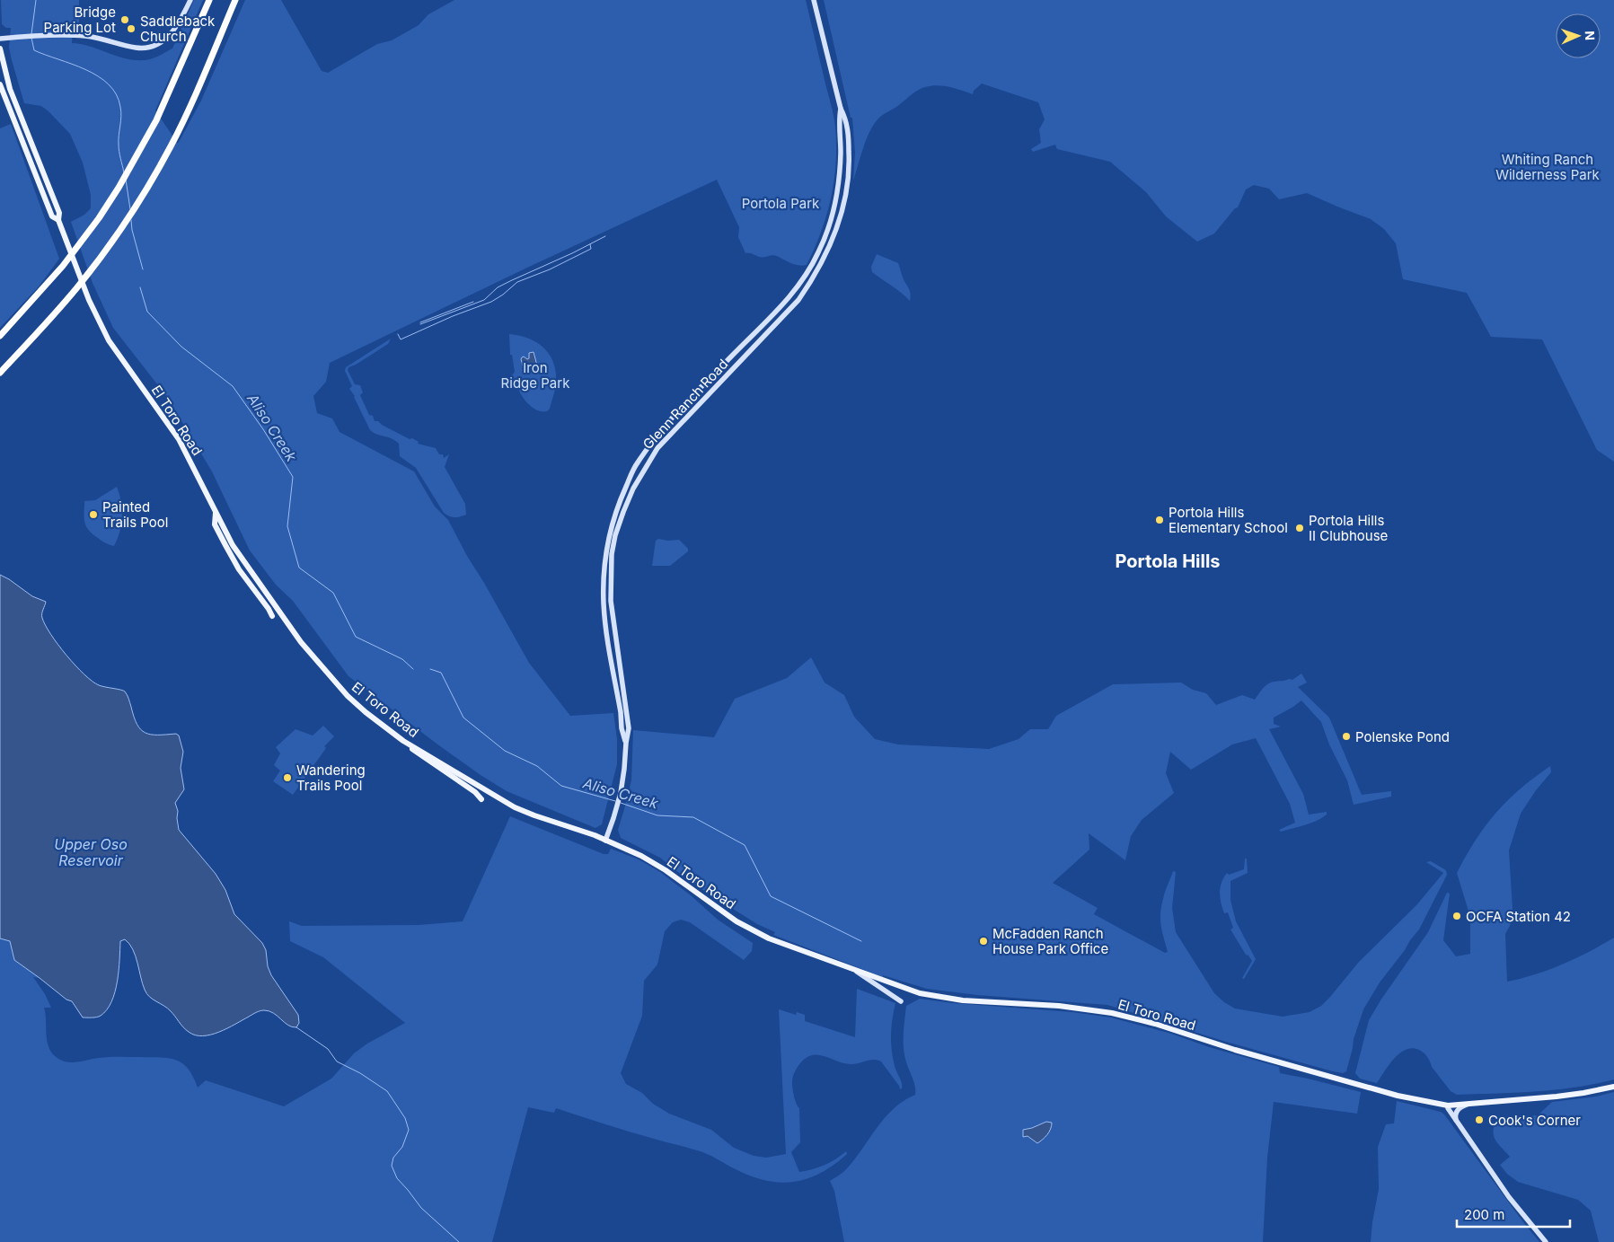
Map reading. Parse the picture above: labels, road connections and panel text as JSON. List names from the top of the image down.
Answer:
{
  "streets": {
    "main road": ["Glenn Ranch Road", "El Toro Road"]
  },
  "crossings": [
    ["Glenn Ranch Road", "El Toro Road"]
  ],
  "districts": ["Portola Hills"],
  "water": ["Aliso Creek", "Upper Oso Reservoir"],
  "parks": ["Whiting Ranch Wilderness Park", "Portola Park", "Iron Ridge Park"],
  "places": [
    "Bridge Parking Lot",
    "Saddleback Church",
    "Painted Trails Pool",
    "Portola Hills Elementary School",
    "Portola Hills II Clubhouse",
    "Polenske Pond",
    "Wandering Trails Pool",
    "OCFA Station 42",
    "McFadden Ranch House Park Office",
    "Cook's Corner"
  ],
  "scale_bar": "200 m",
  "north": "right"
}
